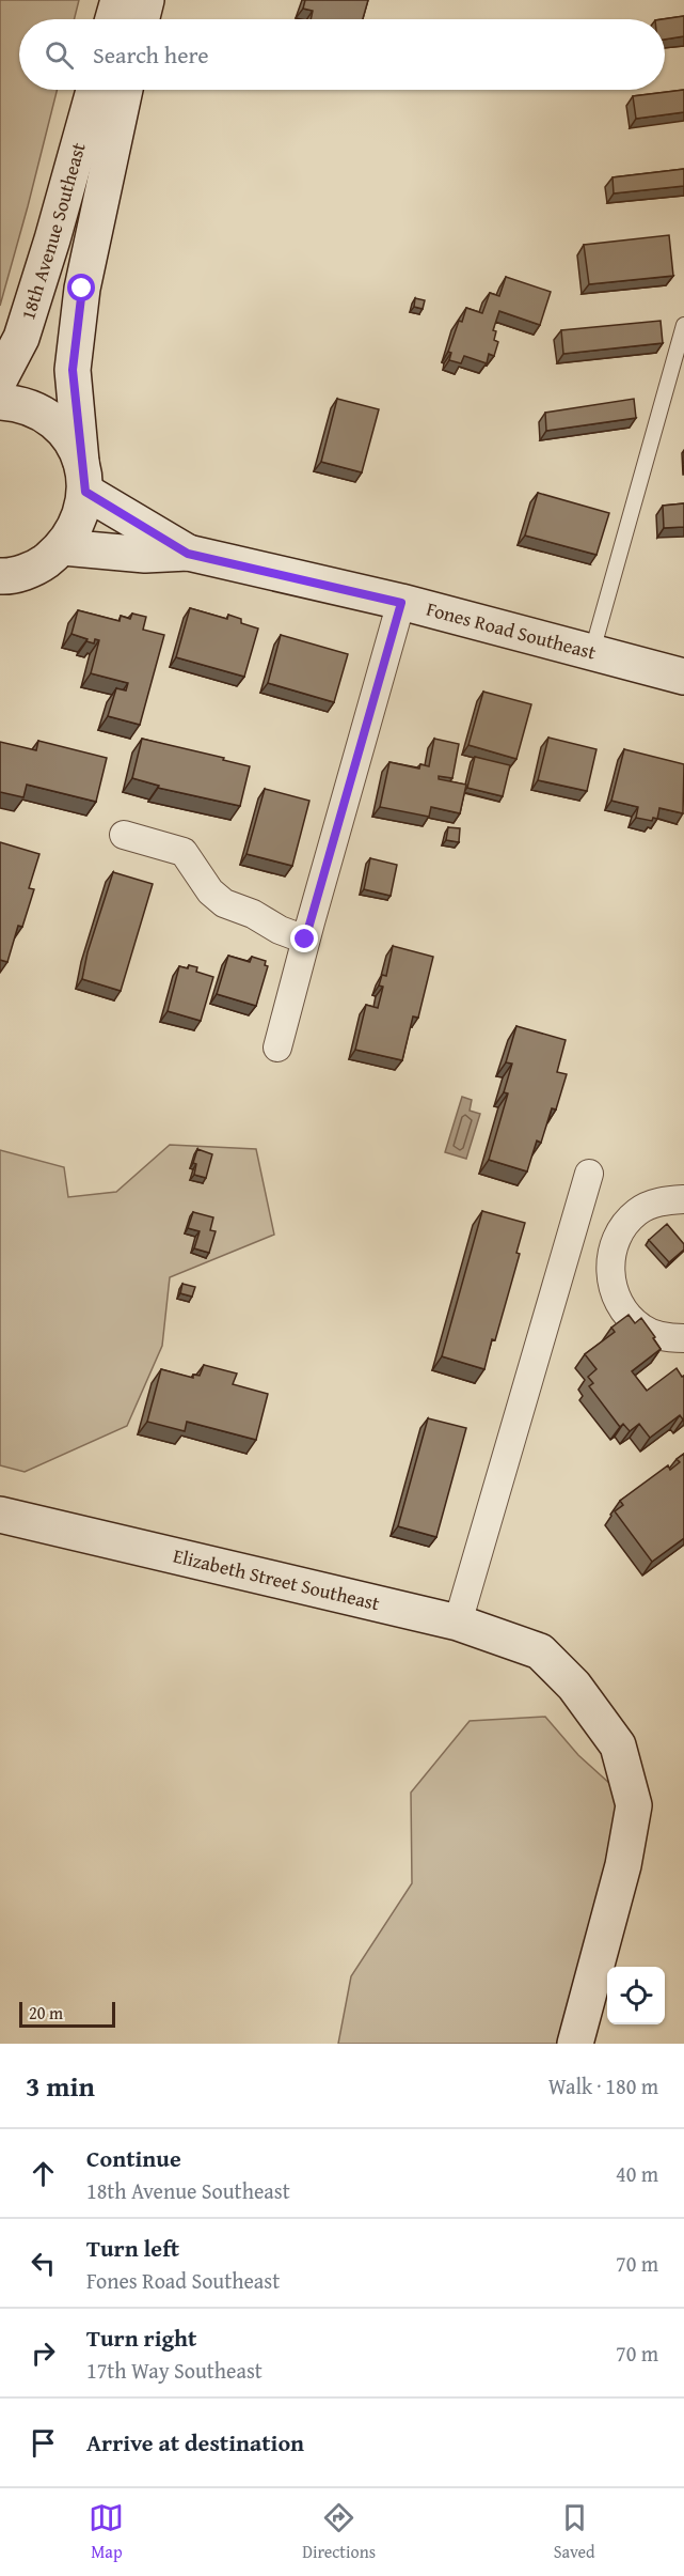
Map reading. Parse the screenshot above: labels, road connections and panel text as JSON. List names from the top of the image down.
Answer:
{
  "streets": {
    "street": ["18th Avenue Southeast", "Fones Road Southeast", "Elizabeth Street Southeast"]
  },
  "crossings": [
    ["18th Avenue Southeast", "Fones Road Southeast"]
  ],
  "scale_bar": "20 m",
  "page": {
    "search": "Search here",
    "scale": "20 m",
    "heading": ["3 min", "Walk · 180 m"],
    "list": [
      ["Continue", "18th Avenue Southeast", "40 m"],
      ["Turn left", "Fones Road Southeast", "70 m"],
      ["Turn right", "17th Way Southeast", "70 m"],
      "Arrive at destination"
    ],
    "nav": ["Map", "Directions", "Saved"]
  }
}
